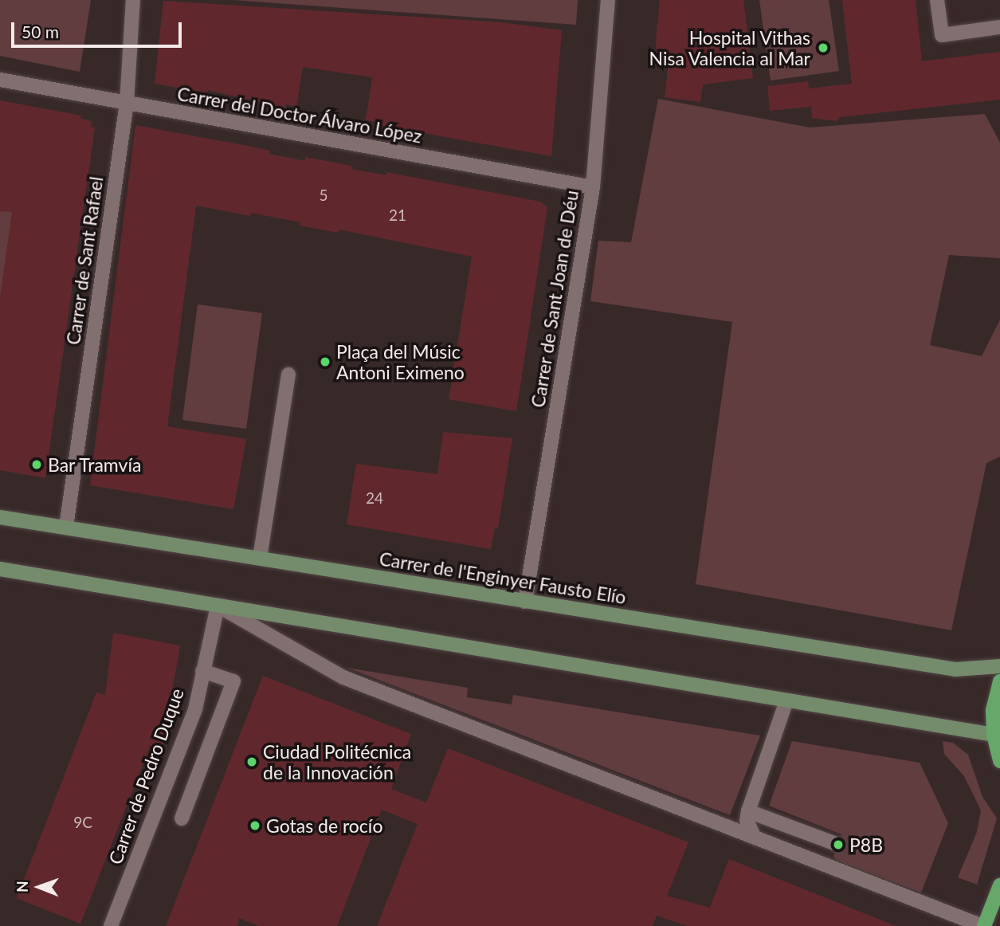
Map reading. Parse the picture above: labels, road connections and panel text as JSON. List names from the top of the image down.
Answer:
{
  "streets": {
    "main road": ["Carrer de l'Enginyer Fausto Elío"],
    "street": [
      "Carrer del Doctor Álvaro López",
      "Carrer de Sant Rafael",
      "Carrer de Sant Joan de Déu",
      "Carrer de Pedro Duque"
    ]
  },
  "crossings": [
    ["Carrer del Doctor Álvaro López", "Carrer de Sant Rafael"],
    ["Carrer del Doctor Álvaro López", "Carrer de Sant Joan de Déu"],
    ["Carrer de Sant Rafael", "Carrer de l'Enginyer Fausto Elío"],
    ["Carrer de Sant Joan de Déu", "Carrer de l'Enginyer Fausto Elío"]
  ],
  "places": [
    "Hospital Vithas Nisa Valencia al Mar",
    "Plaça del Músic Antoni Eximeno",
    "Bar Tramvía",
    "Ciudad Politécnica de la Innovación",
    "Gotas de rocío",
    "P8B"
  ],
  "house_numbers": [
    "5",
    "21",
    "24",
    "9C"
  ],
  "scale_bar": "50 m",
  "north": "left"
}
